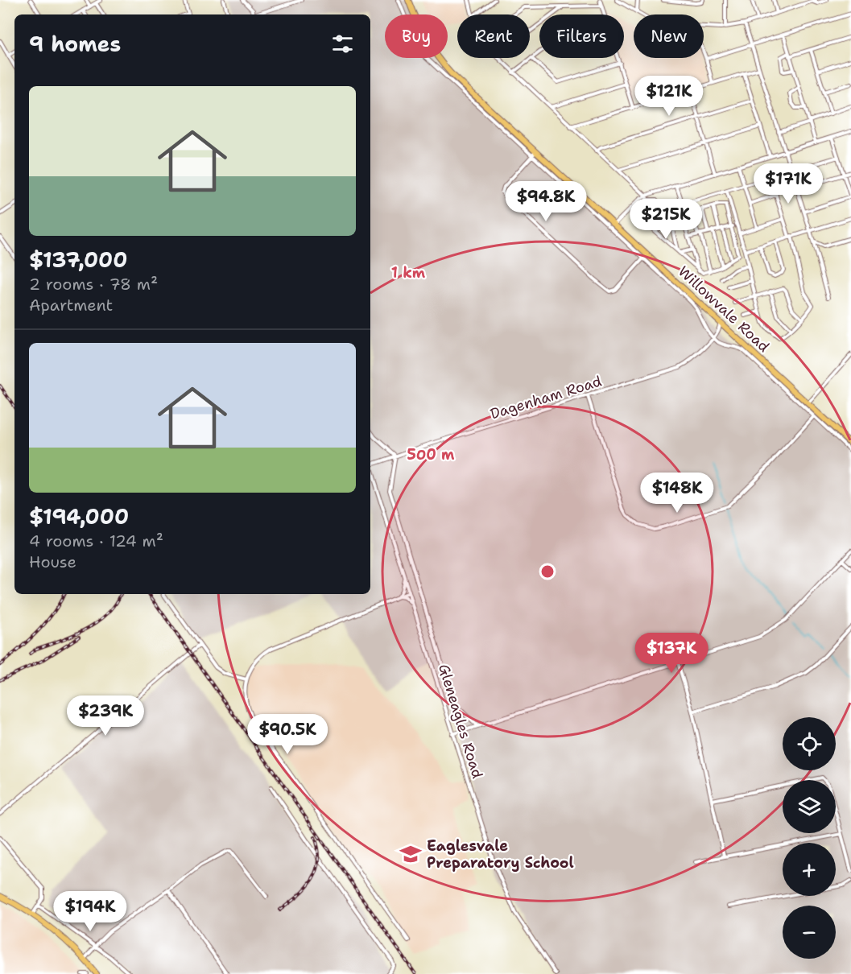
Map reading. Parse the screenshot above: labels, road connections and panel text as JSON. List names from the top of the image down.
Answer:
{
  "streets": {
    "main road": ["Willowvale Road"],
    "street": ["Dagenham Road", "Gleneagles Road"]
  },
  "places": {
    "school or university": ["Eaglesvale Preparatory School"]
  },
  "page": {
    "chip": [
      "Buy",
      "Rent",
      "Filters",
      "New"
    ],
    "heading": "9 homes",
    "list": [
      {
        "name": "$137,000",
        "note": "2 rooms · 78 m² · Apartment"
      },
      {
        "name": "$194,000",
        "note": "4 rooms · 124 m² · House"
      }
    ],
    "price": [
      "$121K",
      "$171K",
      "$94.8K",
      "$215K",
      "$148K",
      "$137K",
      "$239K",
      "$90.5K",
      "$194K"
    ],
    "map_buttons": ["+", "−"]
  },
  "rings": ["1 km", "500 m"]
}
